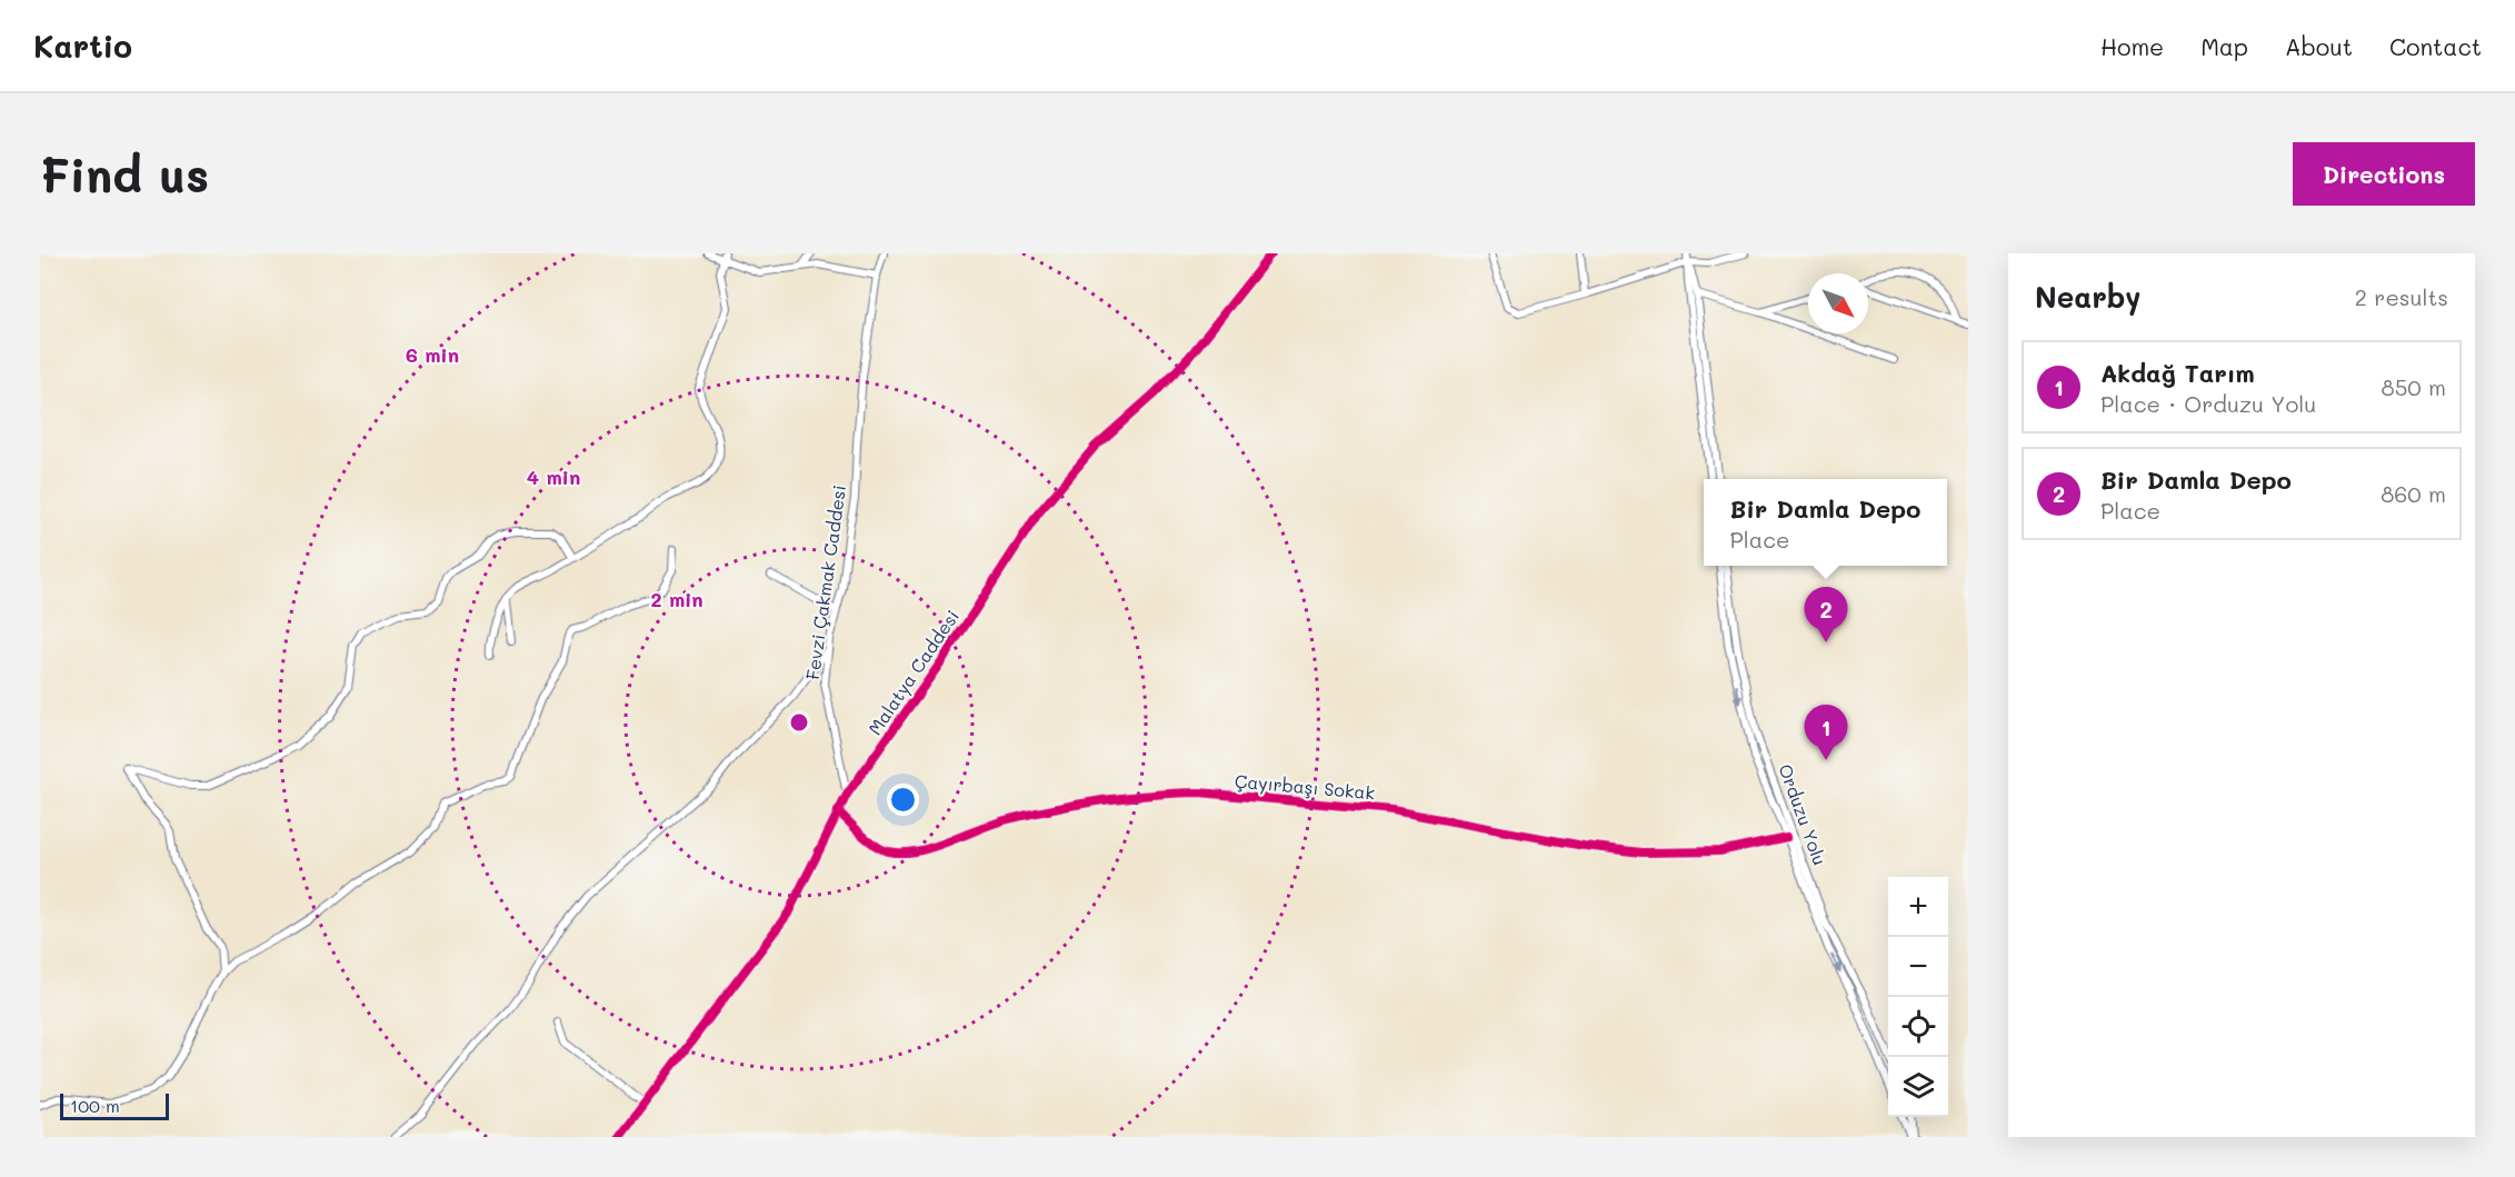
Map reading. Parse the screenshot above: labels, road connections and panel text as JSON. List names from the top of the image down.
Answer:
{
  "streets": {
    "street": [
      "Fevzi Çakmak Caddesi",
      "Malatya Caddesi",
      "Çayırbaşı Sokak",
      "Orduzu Yolu"
    ]
  },
  "crossings": [
    ["Fevzi Çakmak Caddesi", "Malatya Caddesi"],
    ["Malatya Caddesi", "Çayırbaşı Sokak"]
  ],
  "scale_bar": "100 m",
  "north": "bottom right",
  "page": {
    "header": "Kartio",
    "nav": [
      "Home",
      "Map",
      "About",
      "Contact"
    ],
    "buttons": "Directions",
    "title": "Find us",
    "heading": ["Nearby", "2 results"],
    "list": [
      {
        "mark": "1",
        "name": "Akdağ Tarım",
        "note": "Place · Orduzu Yolu",
        "value": "850 m"
      },
      {
        "mark": "2",
        "name": "Bir Damla Depo",
        "note": "Place",
        "value": "860 m"
      }
    ],
    "popup": ["Bir Damla Depo", "Place"],
    "pins": ["2", "1"],
    "map_buttons": ["+", "−"],
    "scale": "100 m"
  },
  "rings": ["6 min", "4 min", "2 min"]
}
